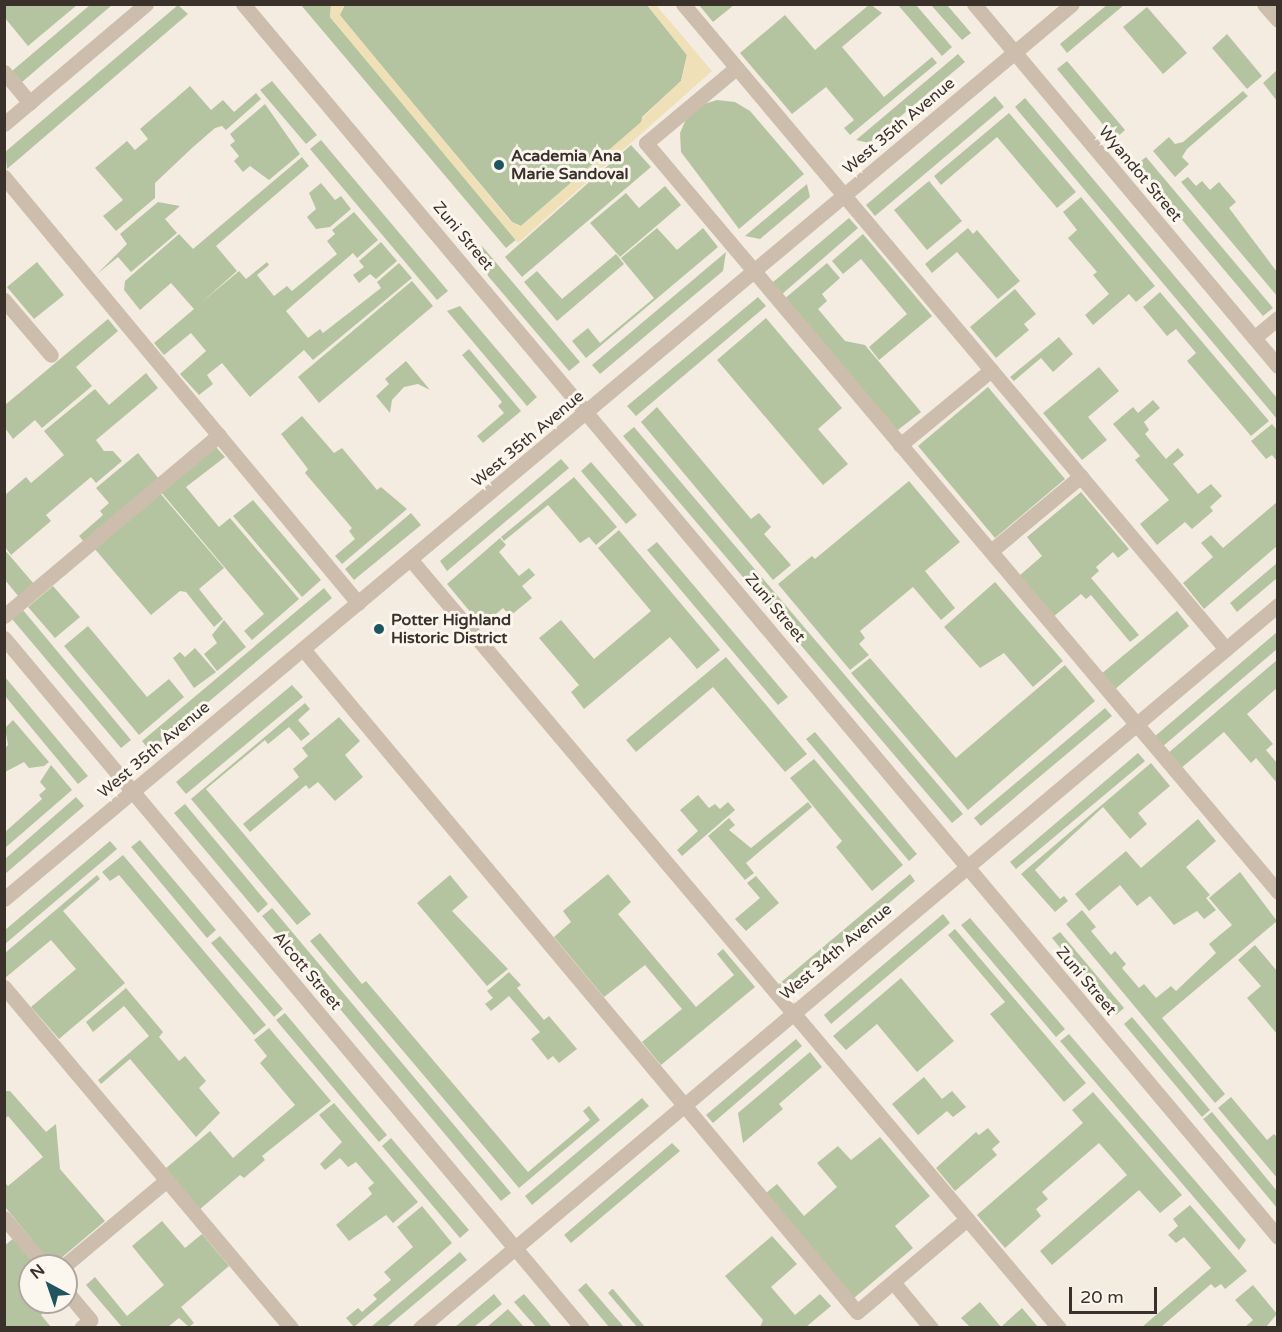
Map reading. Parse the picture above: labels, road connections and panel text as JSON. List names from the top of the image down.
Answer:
{
  "streets": {
    "street": [
      "West 35th Avenue",
      "Wyandot Street",
      "Zuni Street",
      "West 34th Avenue",
      "Alcott Street"
    ]
  },
  "crossings": [
    ["West 35th Avenue", "Wyandot Street"],
    ["West 35th Avenue", "Zuni Street"],
    ["West 35th Avenue", "Alcott Street"],
    ["Zuni Street", "West 34th Avenue"],
    ["West 34th Avenue", "Alcott Street"]
  ],
  "places": ["Academia Ana Marie Sandoval", "Potter Highland Historic District"],
  "scale_bar": "20 m",
  "north": "top left"
}
